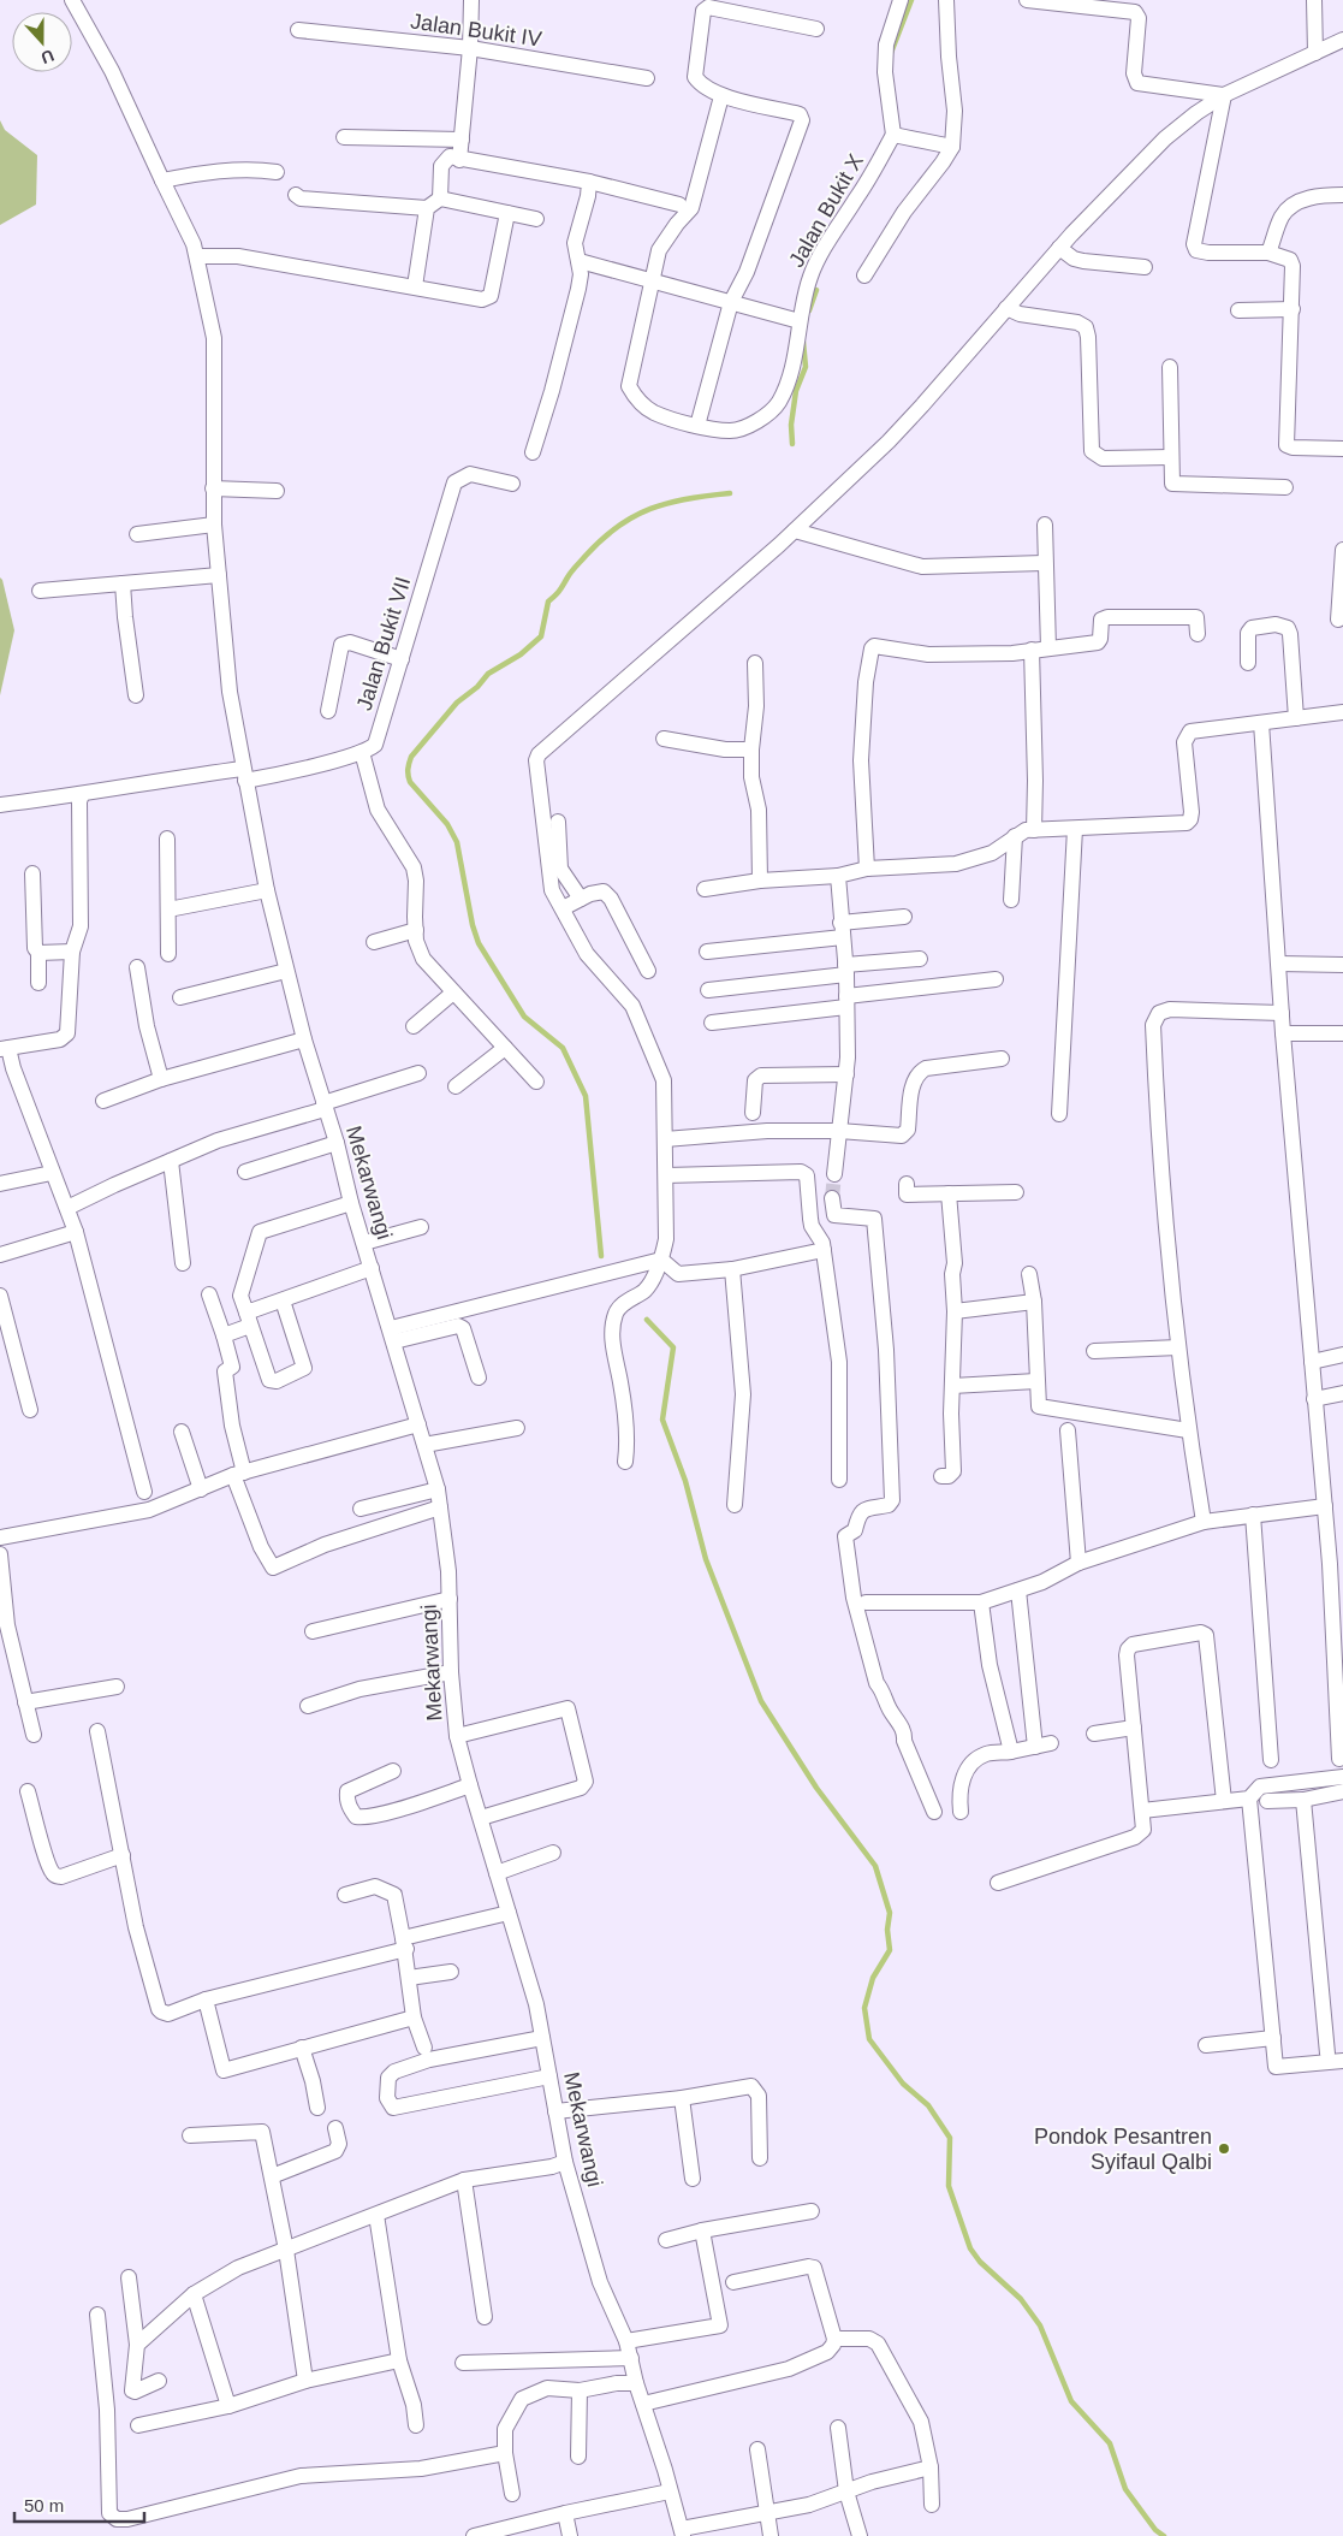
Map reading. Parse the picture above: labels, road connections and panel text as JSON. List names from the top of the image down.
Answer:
{
  "streets": {
    "street": [
      "Jalan Bukit IV",
      "Jalan Bukit X",
      "Jalan Bukit VII",
      "Mekarwangi"
    ]
  },
  "places": ["Pondok Pesantren Syifaul Qalbi"],
  "scale_bar": "50 m",
  "north": "bottom"
}
